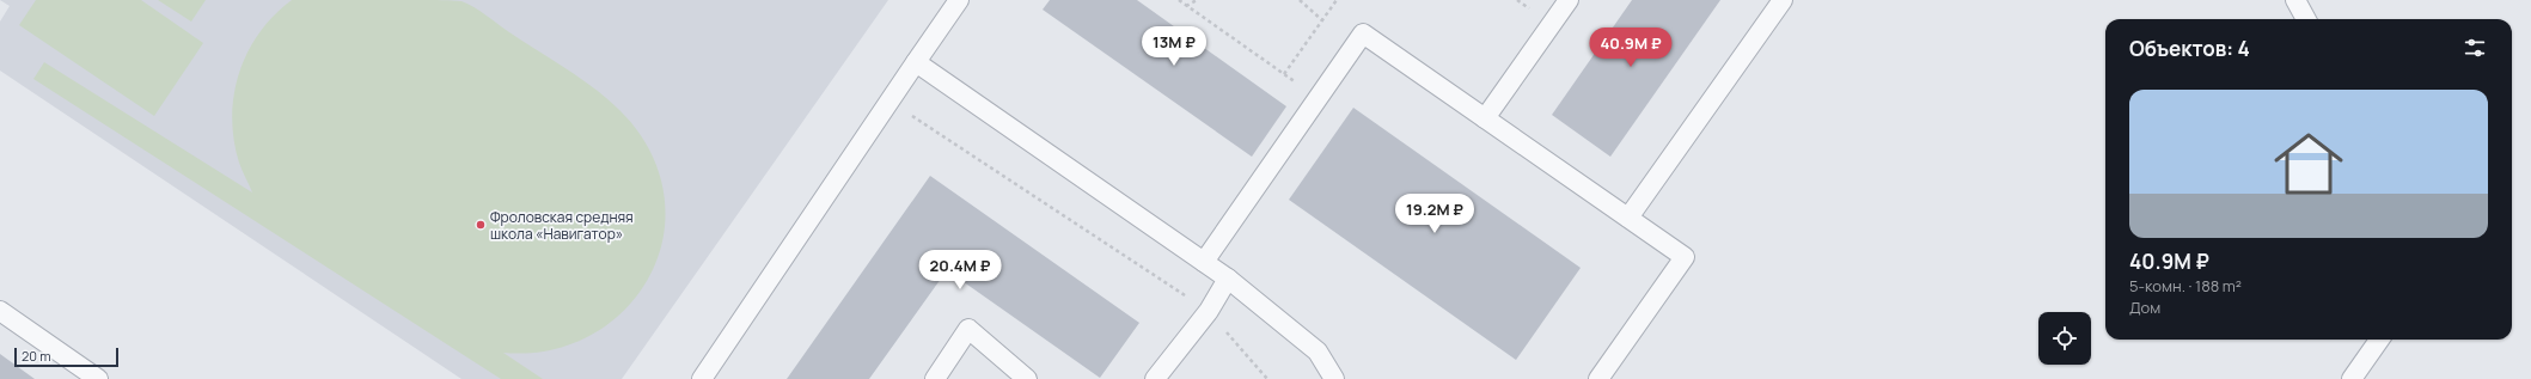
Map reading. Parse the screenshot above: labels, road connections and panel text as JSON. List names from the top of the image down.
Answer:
{
  "places": ["Фроловская средняя школа «Навигатор»"],
  "scale_bar": "20 m",
  "page": {
    "heading": "Объектов: 4",
    "price": [
      "13M ₽",
      "40.9M ₽",
      "19.2M ₽",
      "20.4M ₽"
    ],
    "list": [
      {
        "name": "40.9M ₽",
        "note": "5-комн. · 188 m² · Дом"
      }
    ],
    "scale": "20 m"
  }
}
